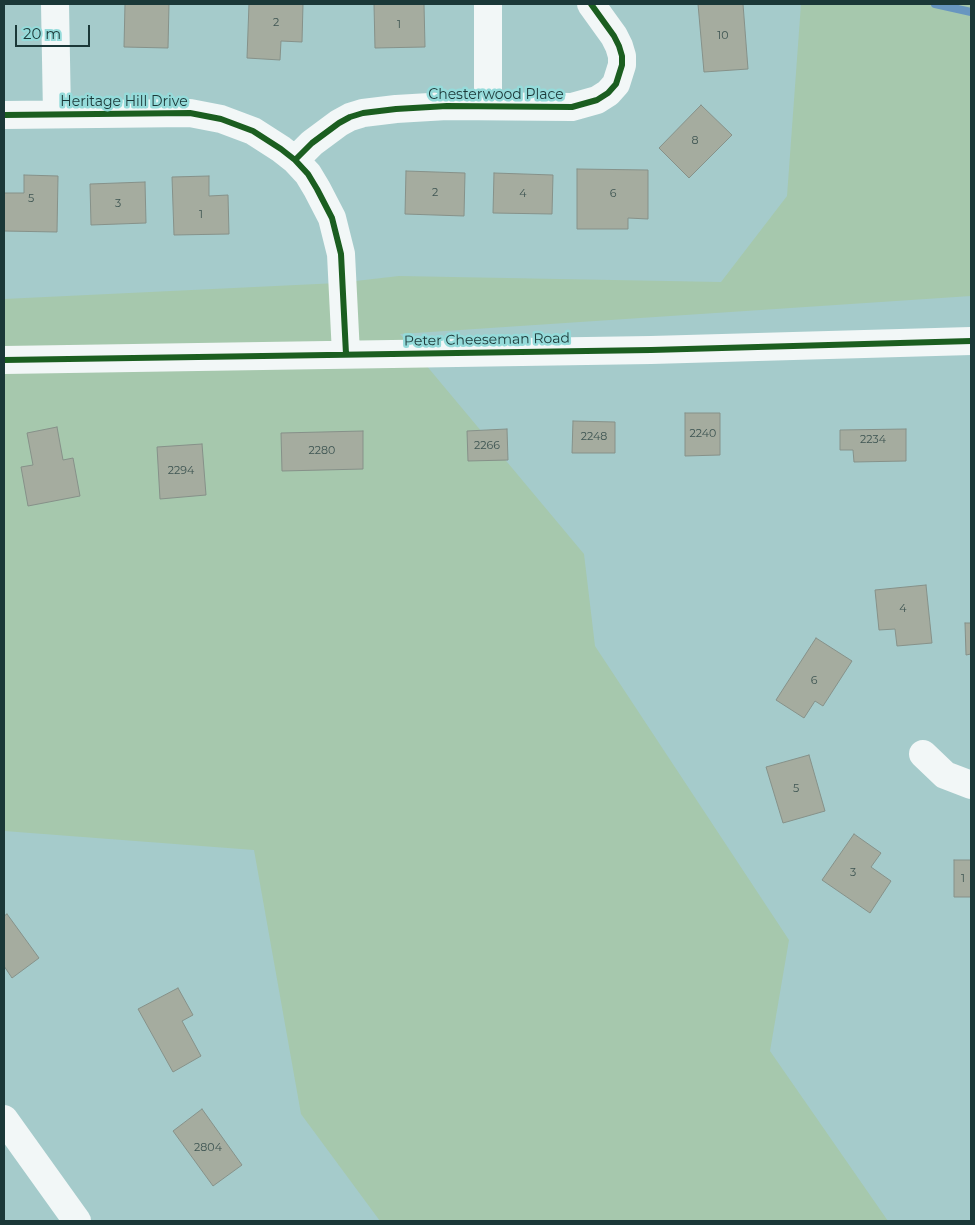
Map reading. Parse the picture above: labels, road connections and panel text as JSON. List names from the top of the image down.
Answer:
{
  "streets": {
    "street": ["Chesterwood Place", "Heritage Hill Drive", "Peter Cheeseman Road"]
  },
  "crossings": [
    ["Chesterwood Place", "Heritage Hill Drive"],
    ["Heritage Hill Drive", "Peter Cheeseman Road"]
  ],
  "house_numbers": [
    "2",
    "1",
    "10",
    "8",
    "2",
    "4",
    "6",
    "5",
    "3",
    "1",
    "2240",
    "2248",
    "2234",
    "2266",
    "2280",
    "2294",
    "4",
    "6",
    "5",
    "3",
    "1",
    "2804"
  ],
  "scale_bar": "20 m"
}
